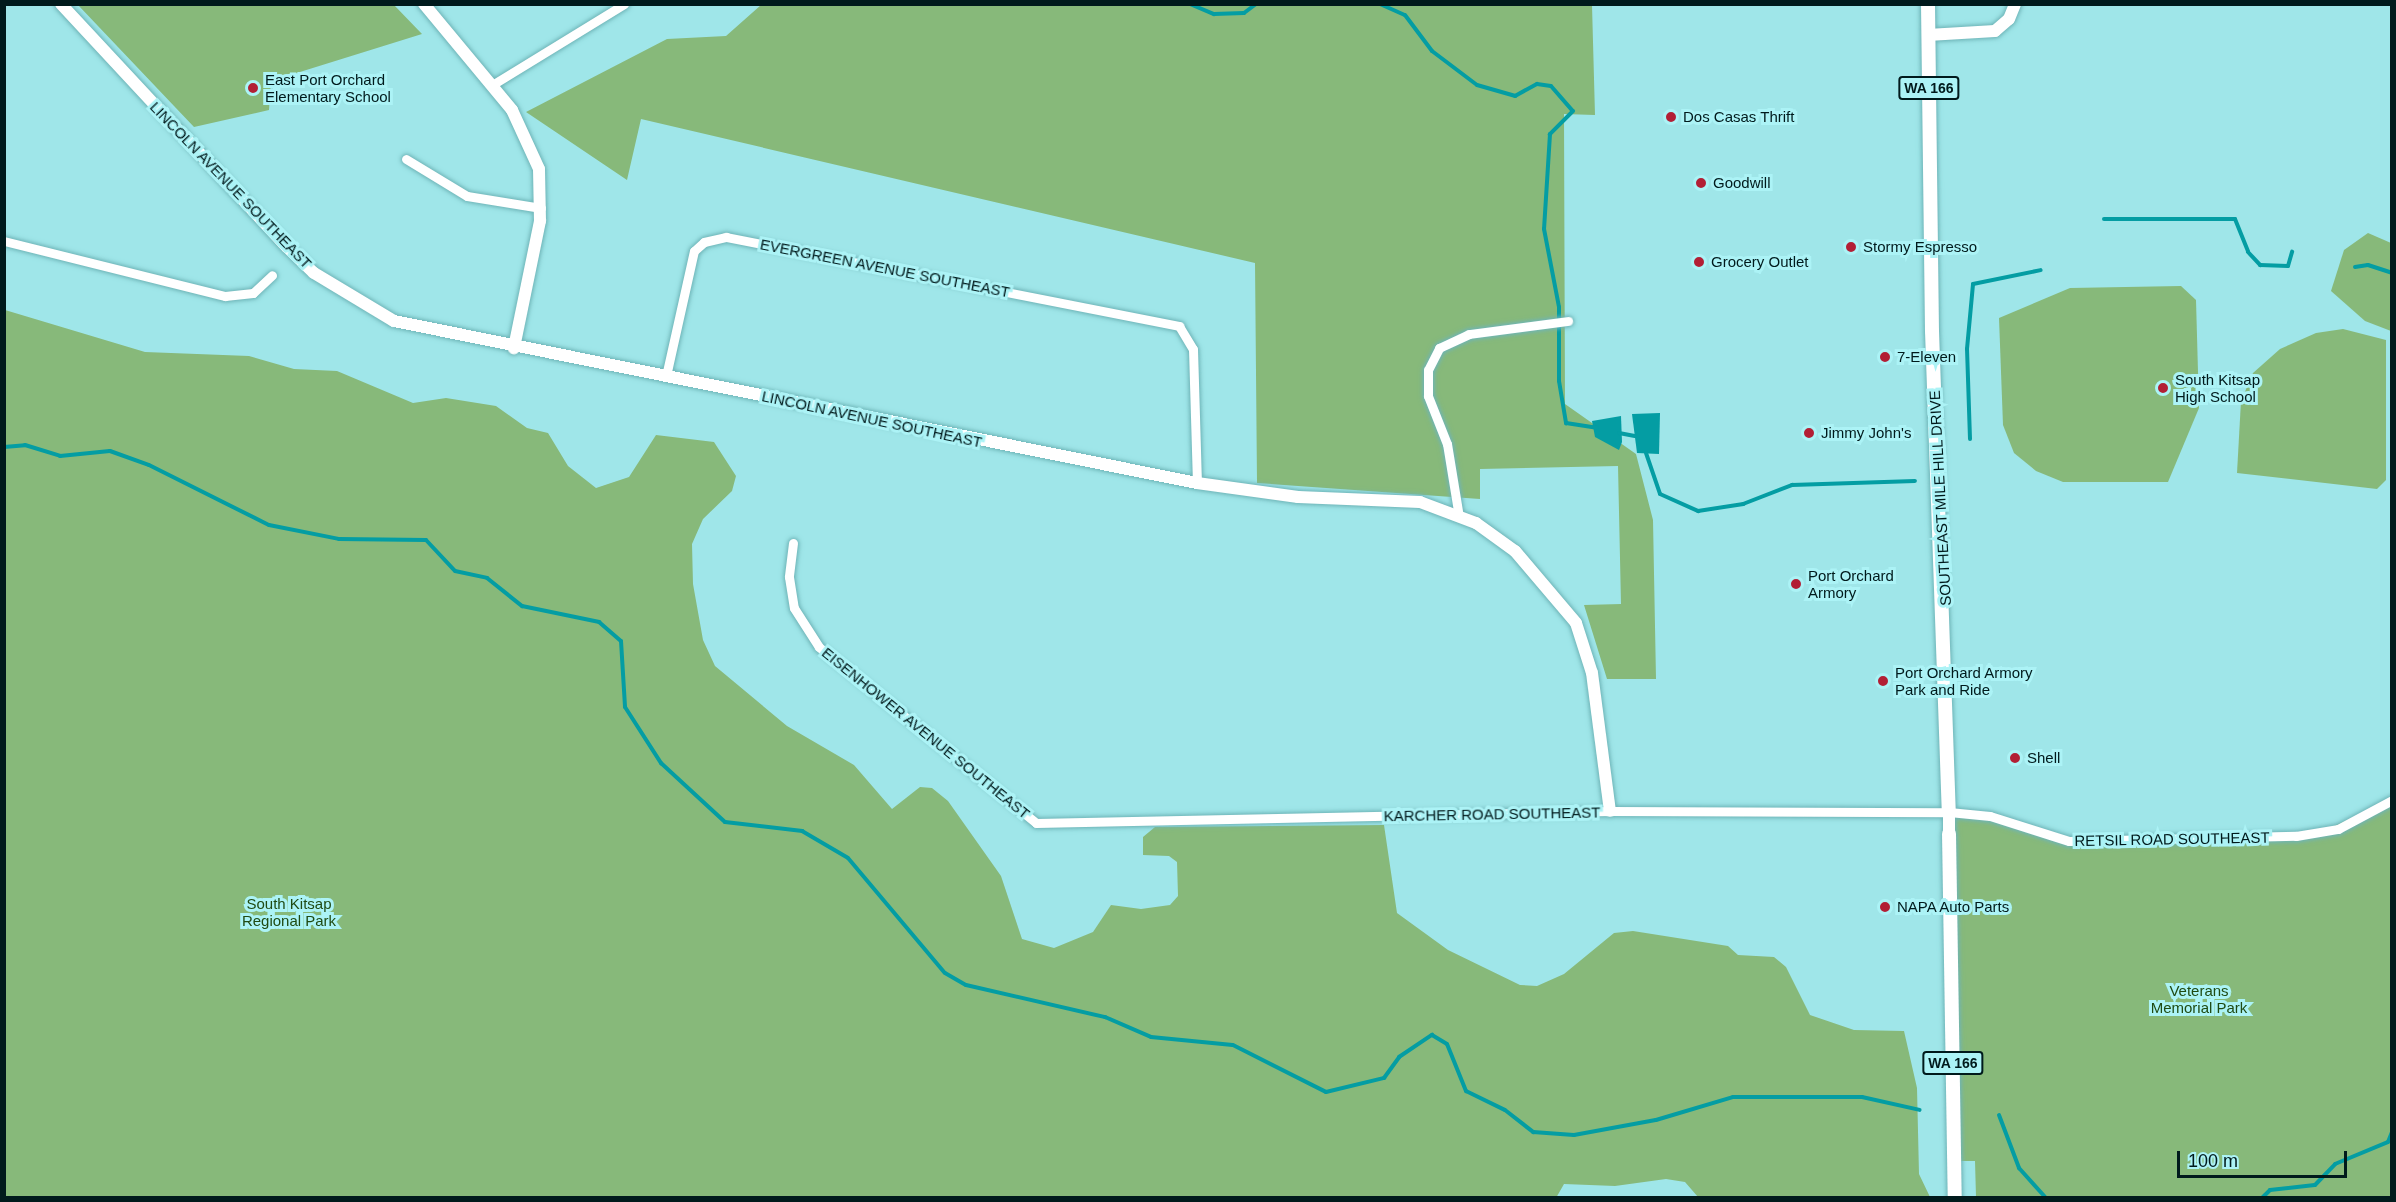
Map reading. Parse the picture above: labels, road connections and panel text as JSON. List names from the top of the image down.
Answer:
{
  "streets": {
    "main road": ["WA 166", "SOUTHEAST MILE HILL DRIVE"],
    "street": [
      "LINCOLN AVENUE SOUTHEAST",
      "EVERGREEN AVENUE SOUTHEAST",
      "EISENHOWER AVENUE SOUTHEAST",
      "KARCHER ROAD SOUTHEAST",
      "RETSIL ROAD SOUTHEAST"
    ]
  },
  "crossings": [
    ["WA 166", "SOUTHEAST MILE HILL DRIVE"],
    ["WA 166", "KARCHER ROAD SOUTHEAST"],
    ["WA 166", "RETSIL ROAD SOUTHEAST"],
    ["LINCOLN AVENUE SOUTHEAST", "EVERGREEN AVENUE SOUTHEAST"],
    ["LINCOLN AVENUE SOUTHEAST", "KARCHER ROAD SOUTHEAST"],
    ["SOUTHEAST MILE HILL DRIVE", "KARCHER ROAD SOUTHEAST"],
    ["SOUTHEAST MILE HILL DRIVE", "RETSIL ROAD SOUTHEAST"],
    ["EISENHOWER AVENUE SOUTHEAST", "KARCHER ROAD SOUTHEAST"],
    ["KARCHER ROAD SOUTHEAST", "RETSIL ROAD SOUTHEAST"]
  ],
  "parks": ["South Kitsap Regional Park", "Veterans Memorial Park"],
  "places": [
    "East Port Orchard Elementary School",
    "Dos Casas Thrift",
    "Goodwill",
    "Stormy Espresso",
    "Grocery Outlet",
    "7-Eleven",
    "South Kitsap High School",
    "Jimmy John's",
    "Port Orchard Armory",
    "Port Orchard Armory Park and Ride",
    "Shell",
    "NAPA Auto Parts"
  ],
  "scale_bar": "100 m"
}
